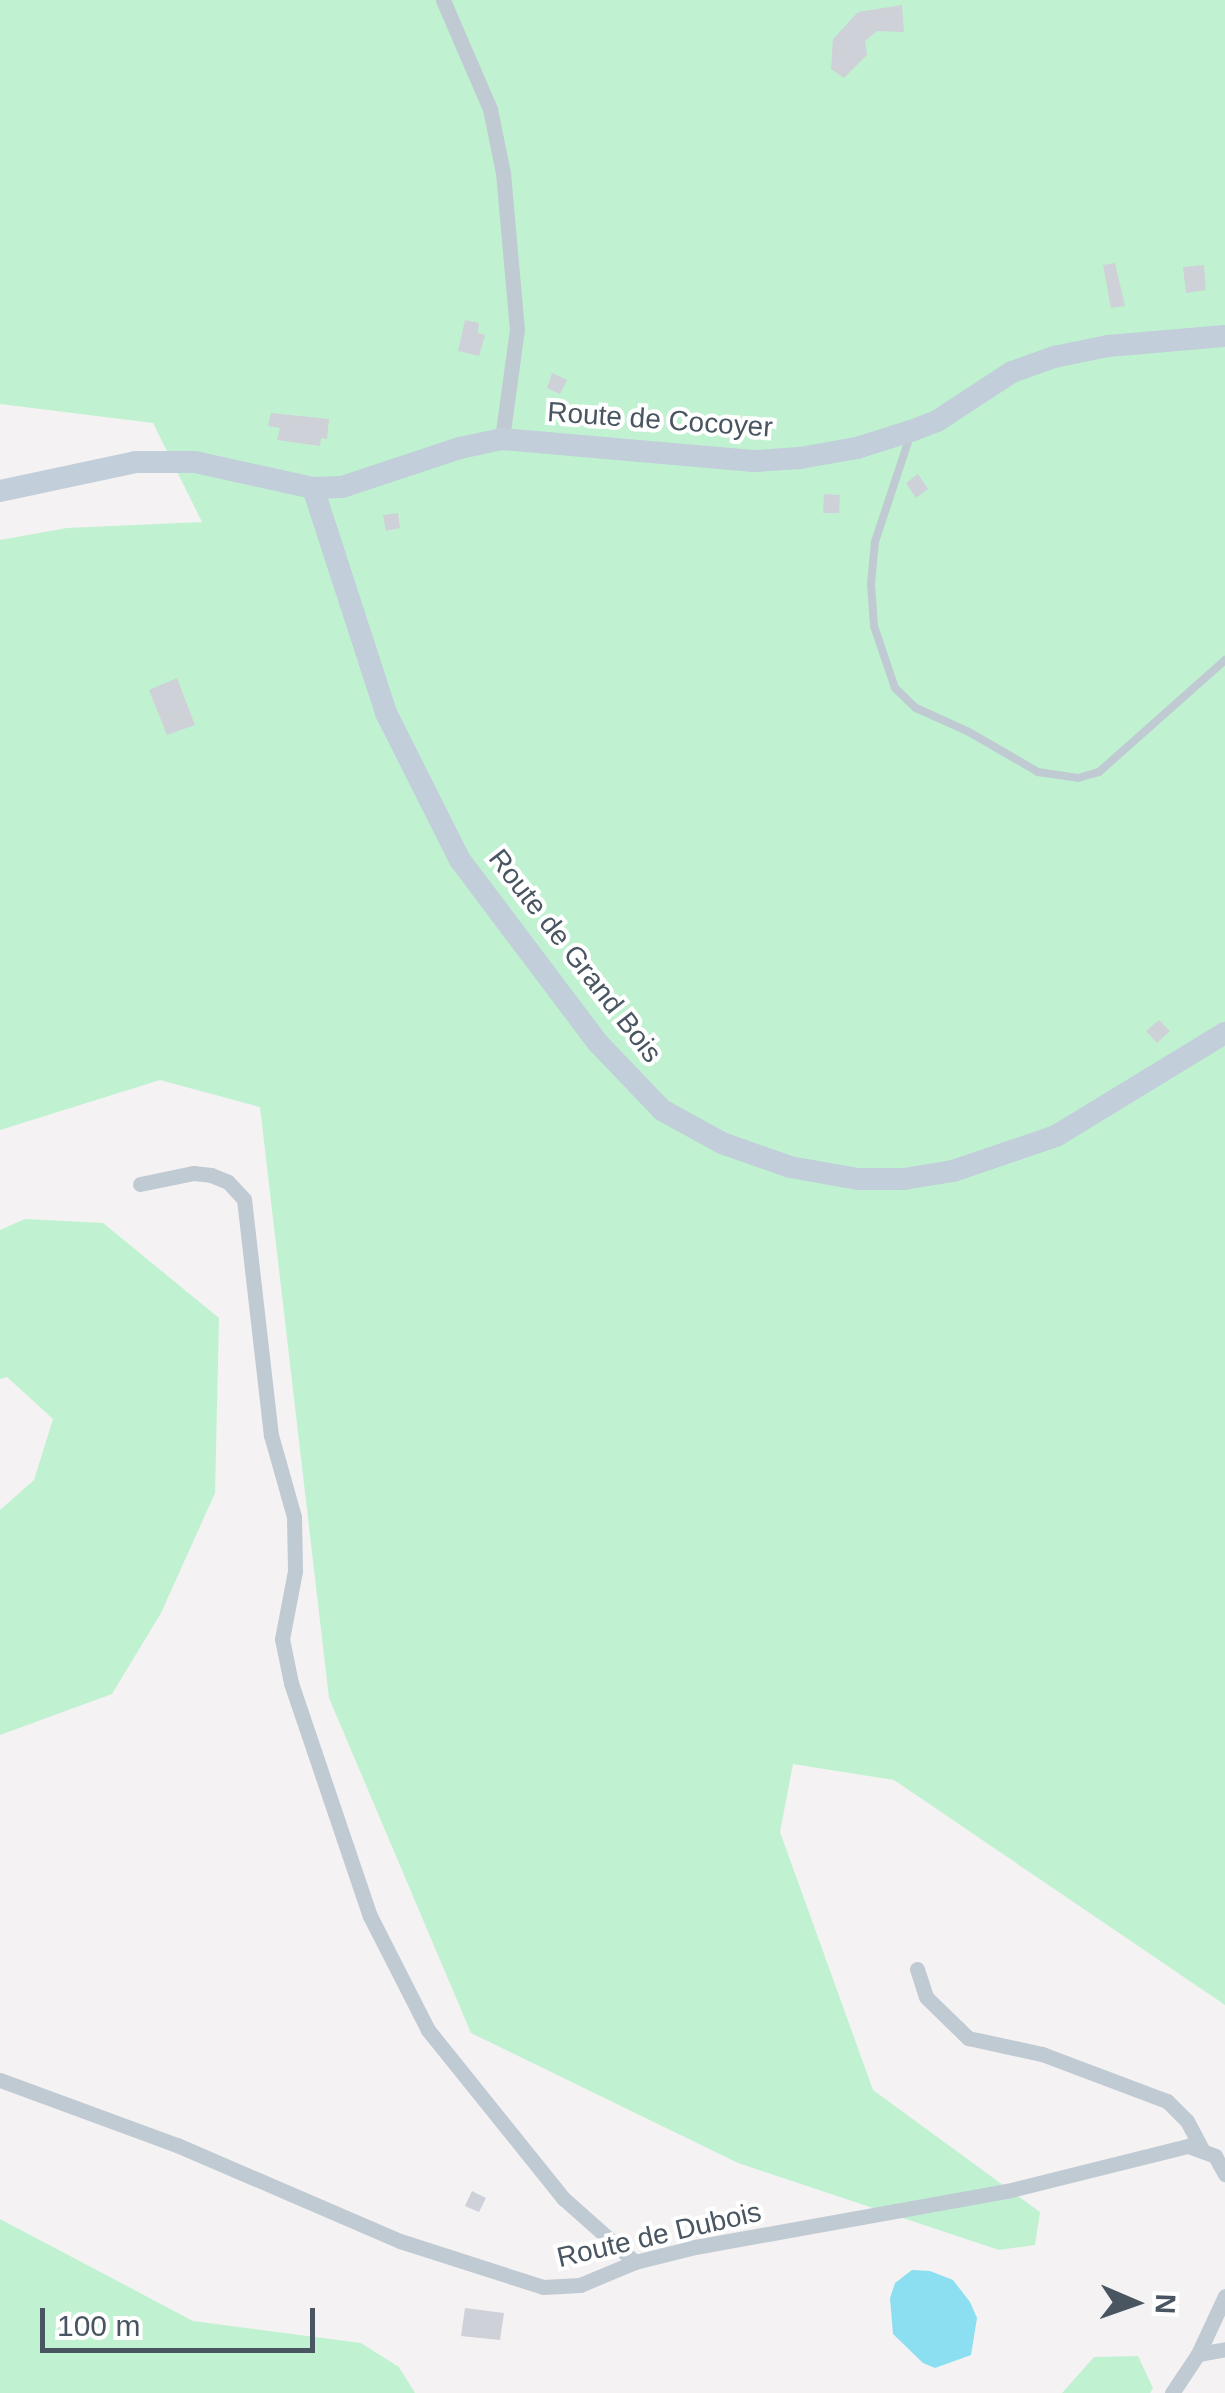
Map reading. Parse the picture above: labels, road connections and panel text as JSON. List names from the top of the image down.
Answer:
{
  "streets": {
    "main road": ["Route de Cocoyer", "Route de Grand Bois"],
    "street": ["Route de Dubois"]
  },
  "crossings": [
    ["Route de Cocoyer", "Route de Grand Bois"]
  ],
  "scale_bar": "100 m",
  "north": "right"
}
